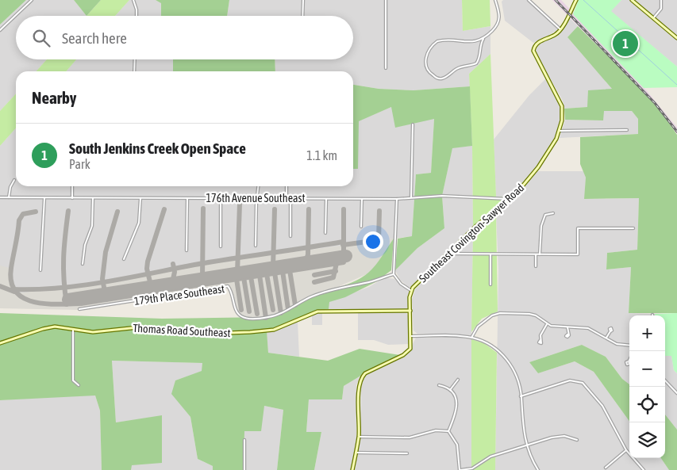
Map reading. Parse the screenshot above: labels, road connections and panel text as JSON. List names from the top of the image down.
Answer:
{
  "streets": {
    "street": [
      "176th Avenue Southeast",
      "Southeast Covington-Sawyer Road",
      "179th Place Southeast",
      "Thomas Road Southeast"
    ]
  },
  "crossings": [
    ["176th Avenue Southeast", "Southeast Covington-Sawyer Road"],
    ["Southeast Covington-Sawyer Road", "Thomas Road Southeast"]
  ],
  "page": {
    "search": "Search here",
    "pins": "1",
    "heading": "Nearby",
    "list": [
      {
        "mark": "1",
        "name": "South Jenkins Creek Open Space",
        "note": "Park",
        "value": "1.1 km"
      }
    ],
    "map_buttons": ["+", "−"]
  }
}
